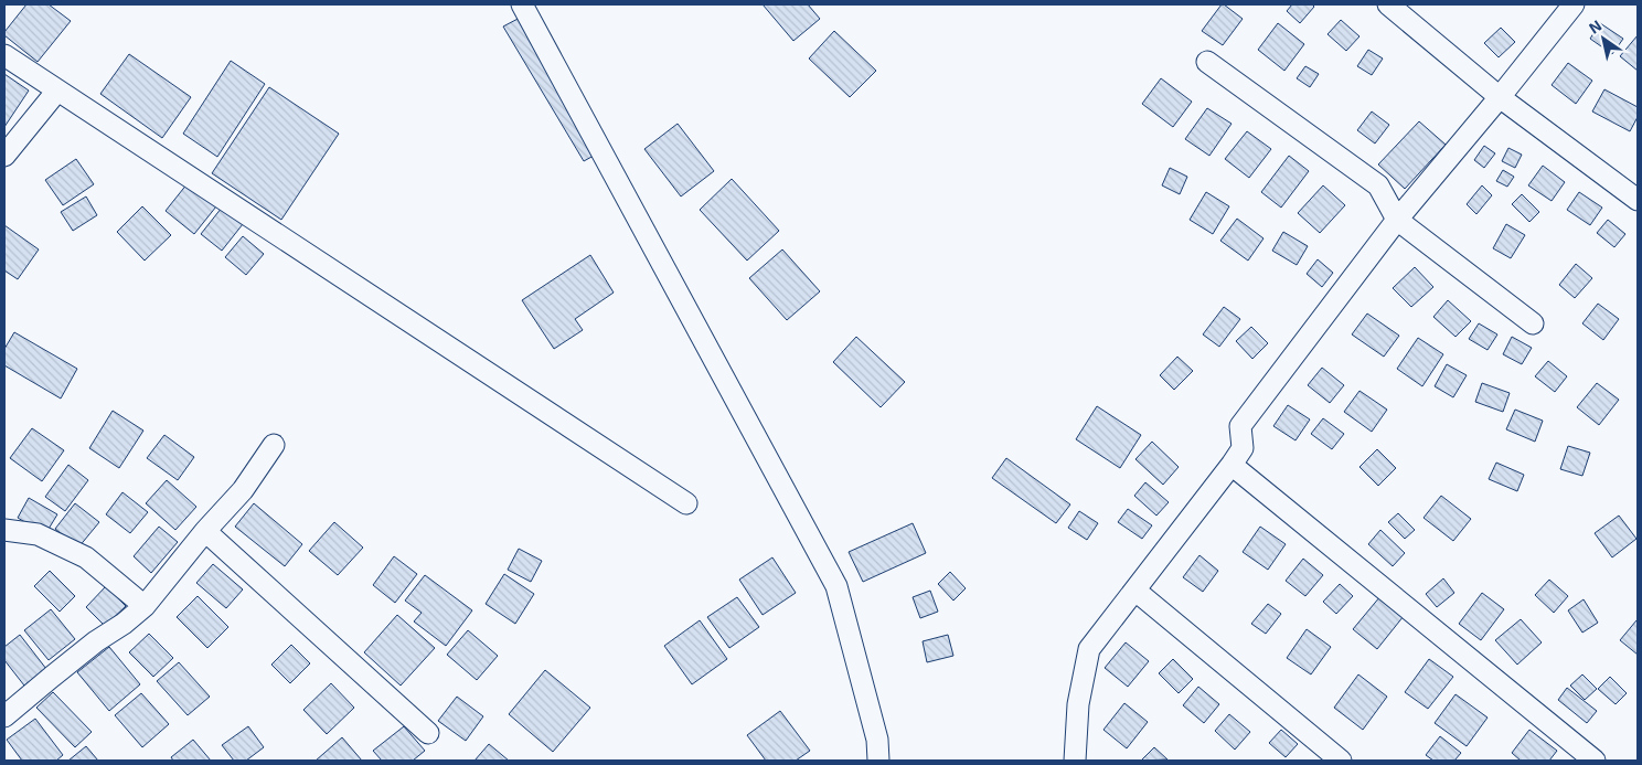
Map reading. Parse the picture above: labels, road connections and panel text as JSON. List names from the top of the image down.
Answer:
{
  "north": "top left"
}
